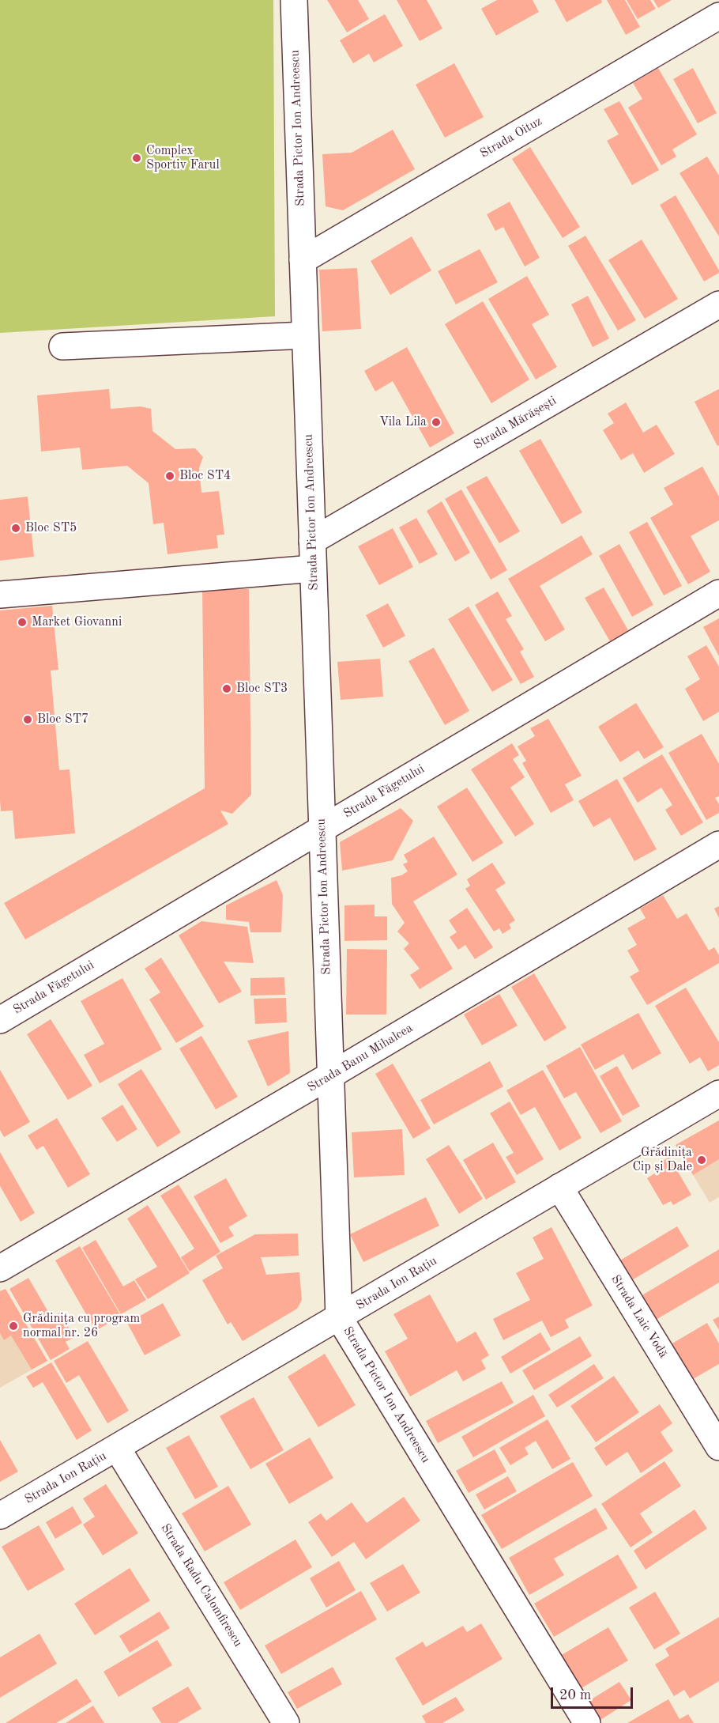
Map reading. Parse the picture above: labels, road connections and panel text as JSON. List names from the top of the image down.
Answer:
{
  "streets": {
    "street": [
      "Strada Pictor Ion Andreescu",
      "Strada Oituz",
      "Strada Mărășești",
      "Strada Făgetului",
      "Strada Banu Mihalcea",
      "Strada Ion Rațiu",
      "Strada Laic Vodă",
      "Strada Radu Calomfirescu"
    ]
  },
  "crossings": [
    ["Strada Pictor Ion Andreescu", "Strada Oituz"],
    ["Strada Pictor Ion Andreescu", "Strada Mărășești"],
    ["Strada Pictor Ion Andreescu", "Strada Făgetului"],
    ["Strada Pictor Ion Andreescu", "Strada Banu Mihalcea"],
    ["Strada Pictor Ion Andreescu", "Strada Ion Rațiu"],
    ["Strada Ion Rațiu", "Strada Laic Vodă"],
    ["Strada Ion Rațiu", "Strada Radu Calomfirescu"]
  ],
  "places": [
    "Complex Sportiv Farul",
    "Vila Lila",
    "Bloc ST4",
    "Bloc ST5",
    "Market Giovanni",
    "Bloc ST3",
    "Bloc ST7",
    "Grădinița Cip și Dale",
    "Grădinița cu program normal nr. 26"
  ],
  "scale_bar": "20 m"
}
